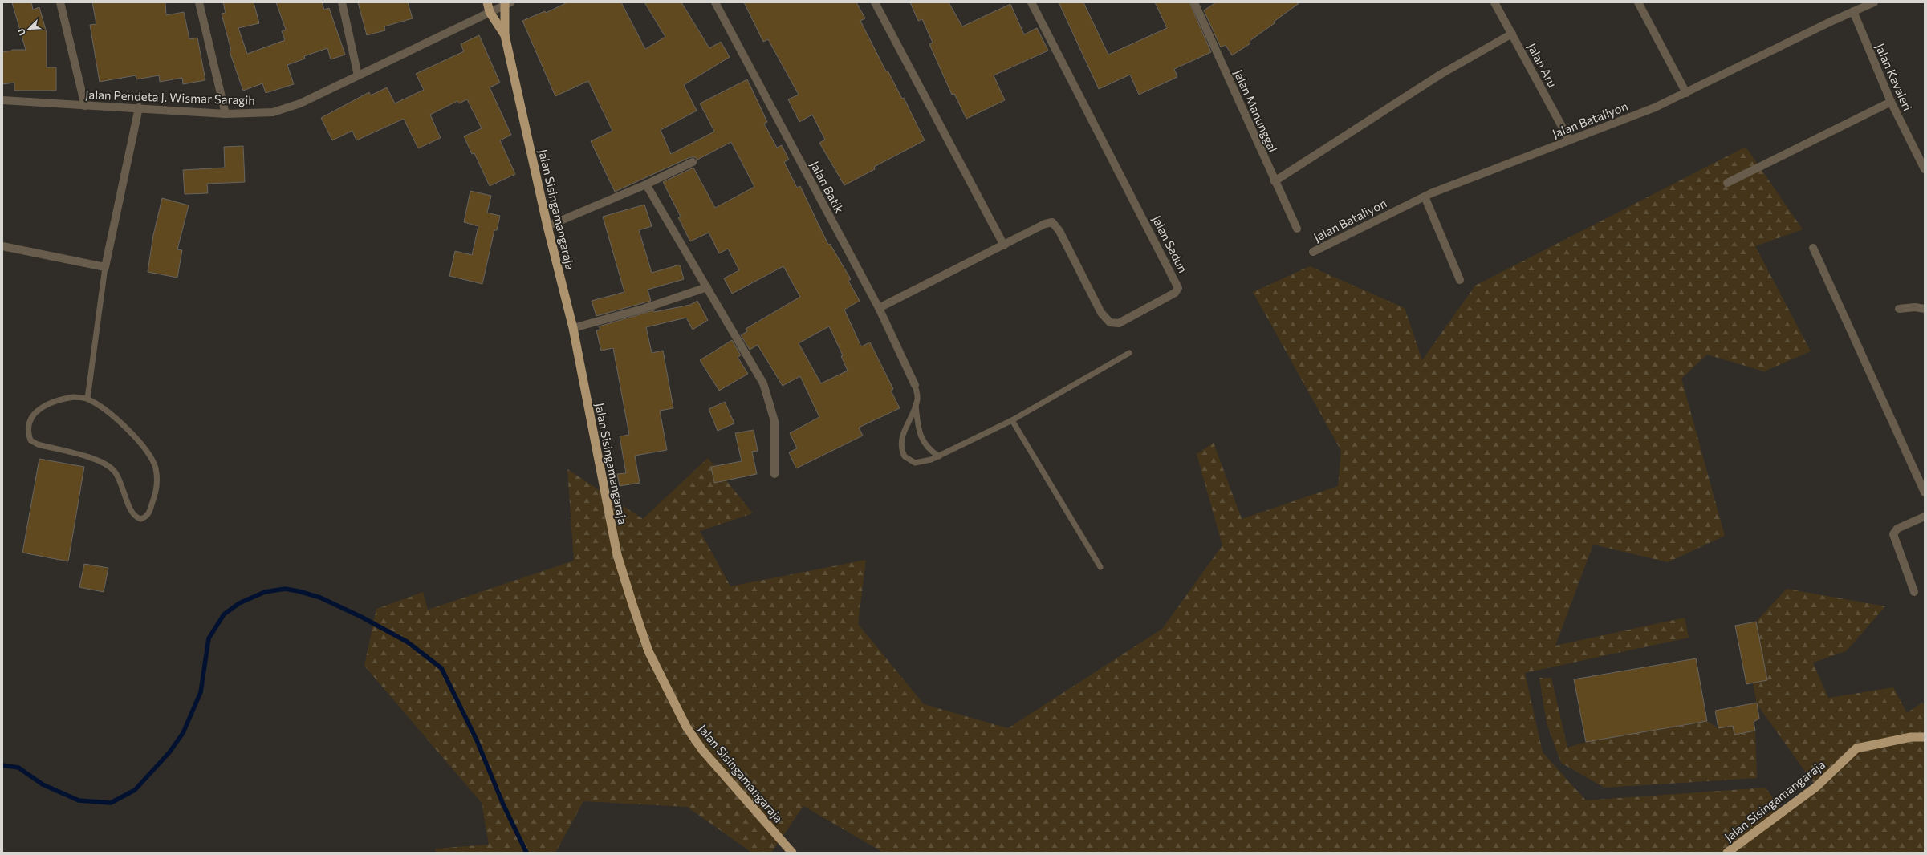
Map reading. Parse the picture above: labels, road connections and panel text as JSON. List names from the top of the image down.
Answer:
{
  "streets": {
    "highway": ["Jalan Sisingamangaraja"],
    "street": [
      "Jalan Aru",
      "Jalan Kavaleri",
      "Jalan Pendeta J. Wismar Saragih",
      "Jalan Manunggal",
      "Jalan Bataliyon",
      "Jalan Batik",
      "Jalan Sadun"
    ]
  },
  "crossings": [
    ["Jalan Aru", "Jalan Bataliyon"],
    ["Jalan Kavaleri", "Jalan Bataliyon"],
    ["Jalan Pendeta J. Wismar Saragih", "Jalan Sisingamangaraja"],
    ["Jalan Batik", "Jalan Sadun"]
  ],
  "north": "bottom left"
}
